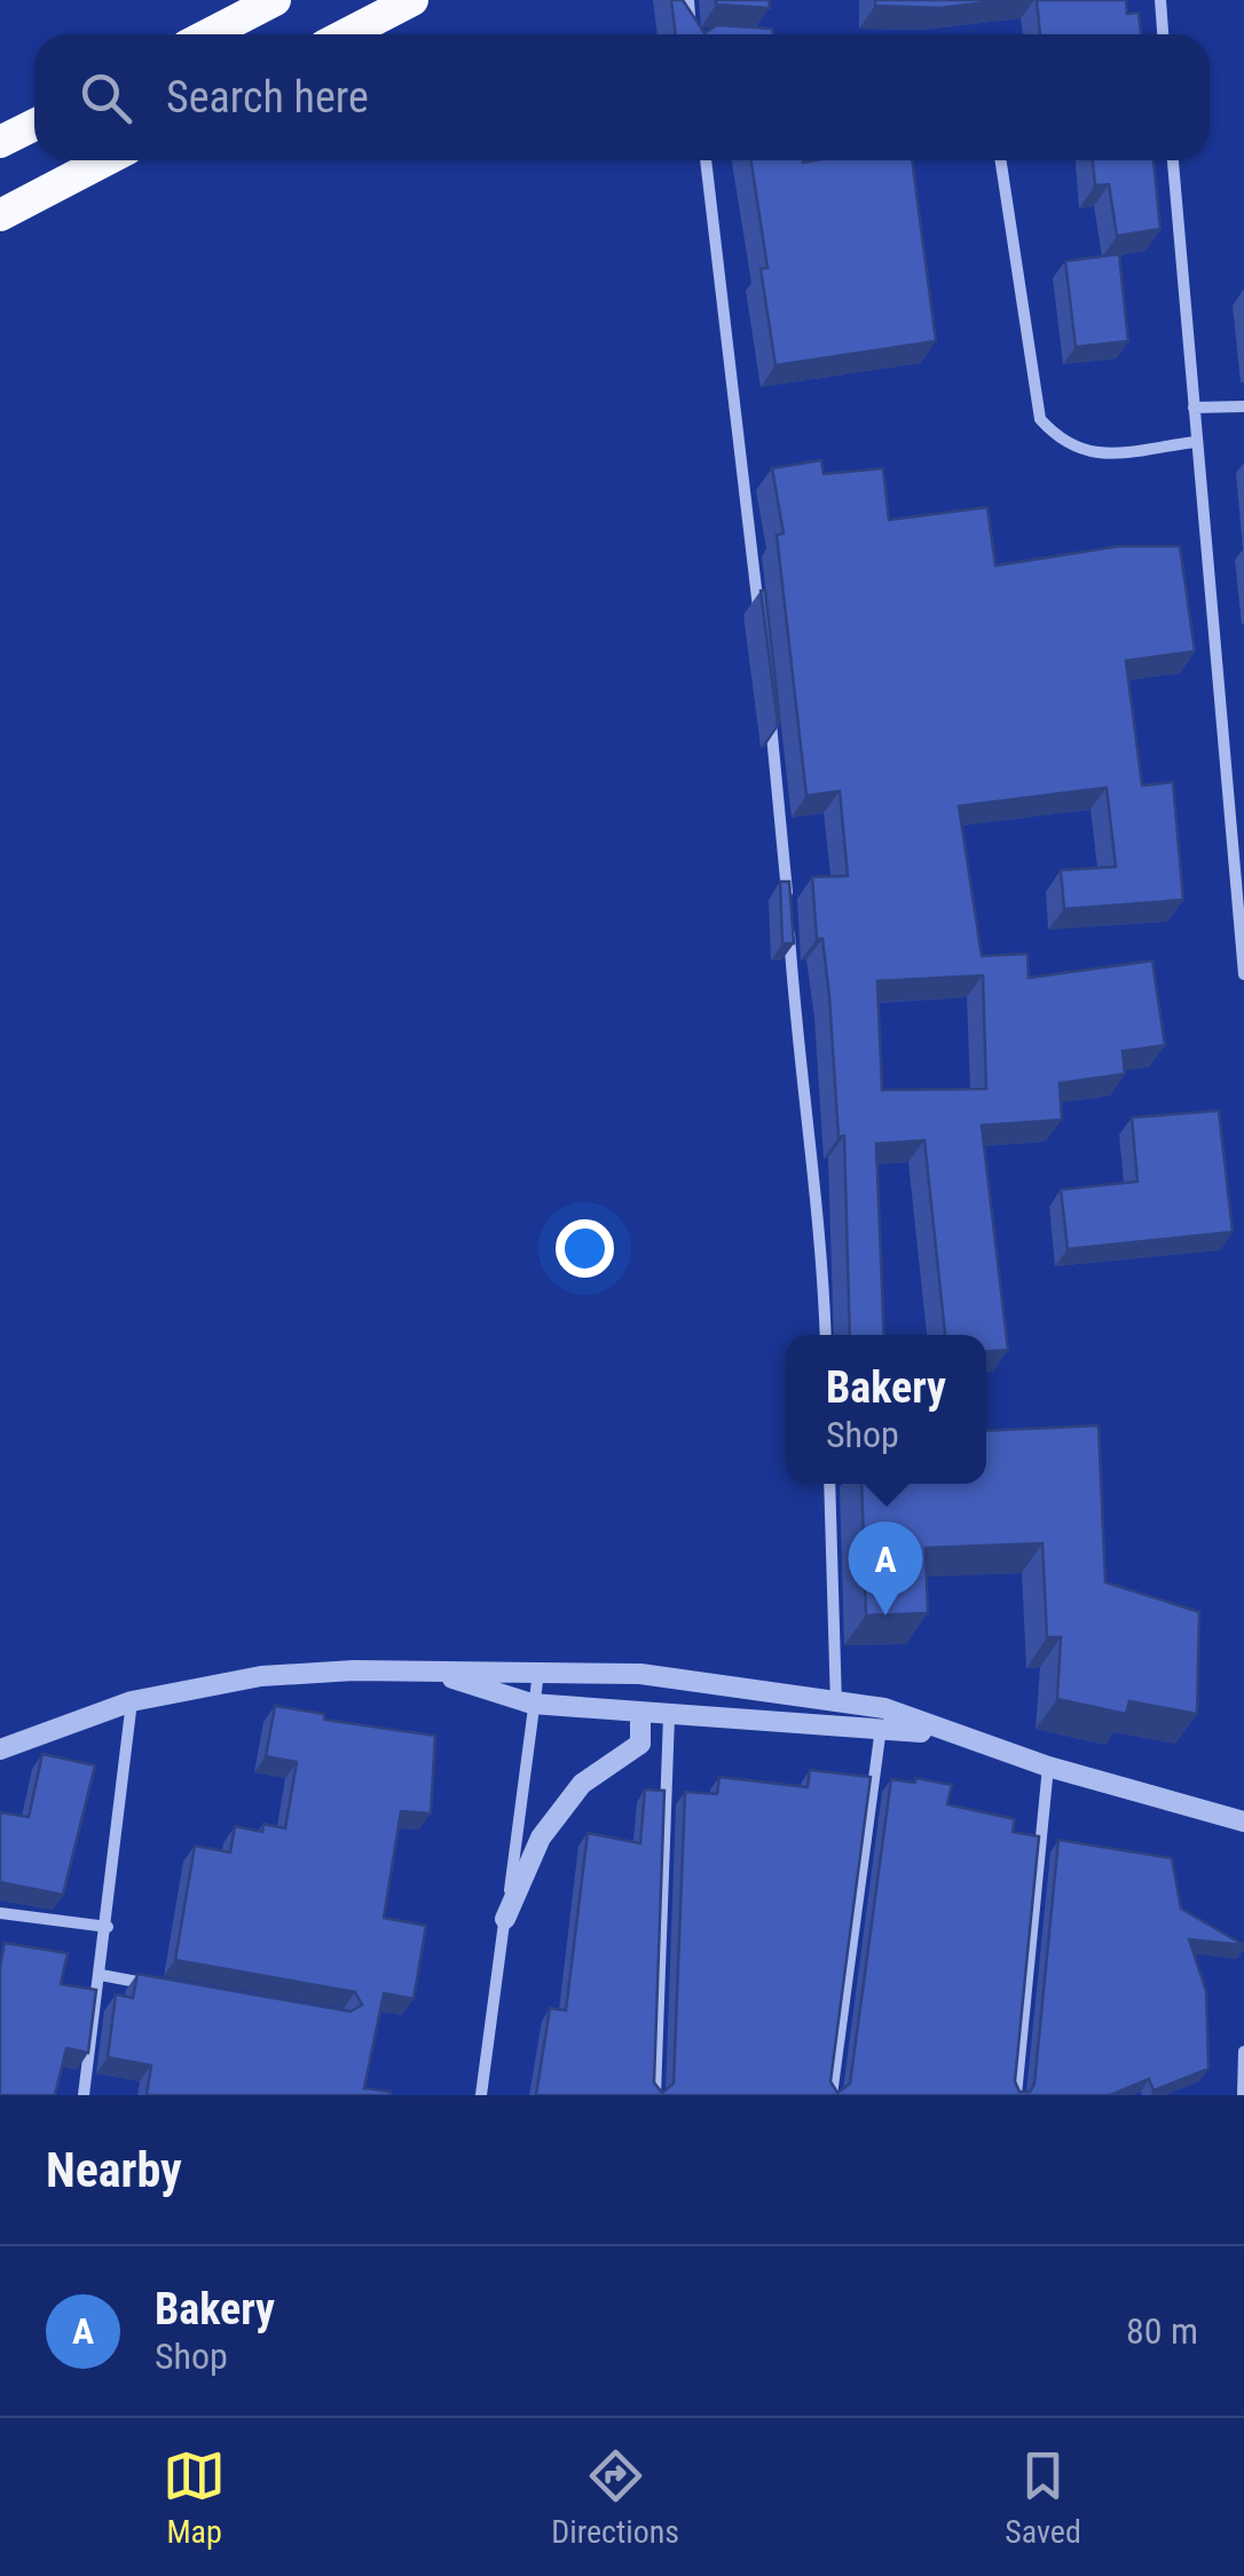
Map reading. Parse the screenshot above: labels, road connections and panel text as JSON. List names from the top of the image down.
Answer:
{
  "page": {
    "search": "Search here",
    "popup": ["Bakery", "Shop"],
    "pins": "A",
    "heading": "Nearby",
    "list": [
      {
        "mark": "A",
        "name": "Bakery",
        "note": "Shop",
        "value": "80 m"
      }
    ],
    "nav": ["Map", "Directions", "Saved"]
  }
}
